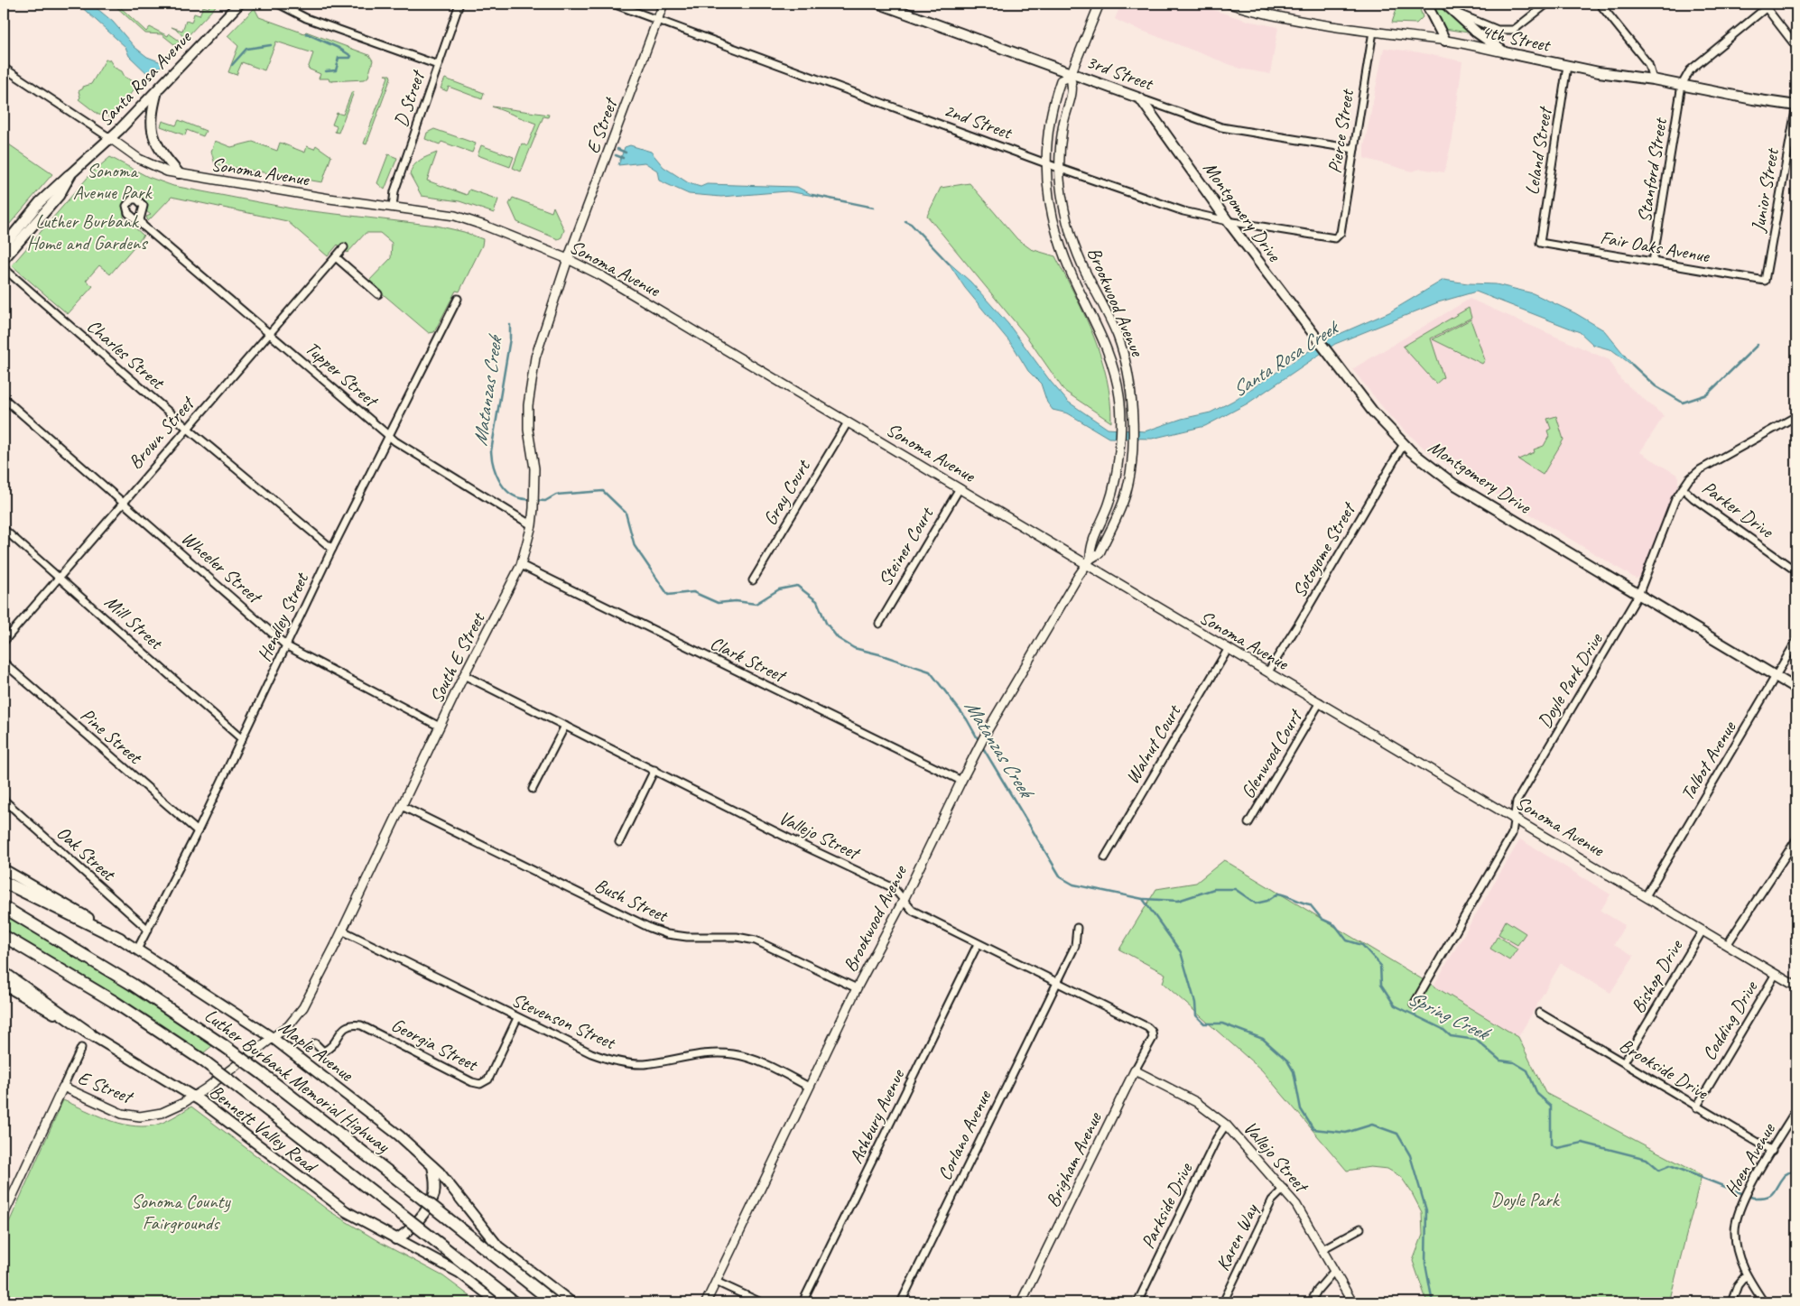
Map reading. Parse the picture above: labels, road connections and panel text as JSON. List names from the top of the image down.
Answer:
{
  "streets": {
    "highway": ["Luther Burbank Memorial Highway"],
    "main road": [
      "4th Street",
      "3rd Street",
      "Santa Rosa Avenue",
      "Montgomery Drive",
      "Maple Avenue",
      "Bennett Valley Road"
    ],
    "street": [
      "D Street",
      "2nd Street",
      "E Street",
      "Pierce Street",
      "Leland Street",
      "Stanford Street",
      "Sonoma Avenue",
      "Junior Street",
      "Fair Oaks Avenue",
      "Brookwood Avenue",
      "Charles Street",
      "Tupper Street",
      "Brown Street",
      "Gray Court",
      "Parker Drive",
      "Steiner Court",
      "Sotoyome Street",
      "Wheeler Street",
      "Hendley Street",
      "Mill Street",
      "South E Street",
      "Clark Street",
      "Doyle Park Drive",
      "Pine Street",
      "Walnut Court",
      "Glenwood Court",
      "Talbot Avenue",
      "Vallejo Street",
      "Oak Street",
      "Bush Street",
      "Bishop Drive",
      "Stevenson Street",
      "Codding Drive",
      "Georgia Street",
      "Brookside Drive",
      "Ashbury Avenue",
      "Corlano Avenue",
      "Brigham Avenue",
      "Hoen Avenue",
      "Parkside Drive",
      "Karen Way"
    ]
  },
  "crossings": [
    ["4th Street", "Pierce Street"],
    ["4th Street", "Leland Street"],
    ["4th Street", "Stanford Street"],
    ["4th Street", "Junior Street"],
    ["3rd Street", "Pierce Street"],
    ["3rd Street", "Montgomery Drive"],
    ["3rd Street", "Brookwood Avenue"],
    ["Santa Rosa Avenue", "Sonoma Avenue"],
    ["D Street", "Sonoma Avenue"],
    ["2nd Street", "E Street"],
    ["2nd Street", "Pierce Street"],
    ["2nd Street", "Montgomery Drive"],
    ["2nd Street", "Brookwood Avenue"],
    ["E Street", "Sonoma Avenue"],
    ["E Street", "South E Street"],
    ["E Street", "Maple Avenue"],
    ["E Street", "Bennett Valley Road"],
    ["Leland Street", "Fair Oaks Avenue"],
    ["Stanford Street", "Fair Oaks Avenue"],
    ["Sonoma Avenue", "Brookwood Avenue"],
    ["Sonoma Avenue", "Gray Court"],
    ["Sonoma Avenue", "Steiner Court"],
    ["Sonoma Avenue", "Sotoyome Street"],
    ["Sonoma Avenue", "South E Street"],
    ["Sonoma Avenue", "Doyle Park Drive"],
    ["Sonoma Avenue", "Walnut Court"],
    ["Sonoma Avenue", "Glenwood Court"],
    ["Sonoma Avenue", "Talbot Avenue"],
    ["Sonoma Avenue", "Bishop Drive"],
    ["Sonoma Avenue", "Codding Drive"],
    ["Junior Street", "Fair Oaks Avenue"],
    ["Montgomery Drive", "Sotoyome Street"],
    ["Montgomery Drive", "Doyle Park Drive"],
    ["Montgomery Drive", "Talbot Avenue"],
    ["Brookwood Avenue", "Clark Street"],
    ["Brookwood Avenue", "Vallejo Street"],
    ["Brookwood Avenue", "Bush Street"],
    ["Brookwood Avenue", "Stevenson Street"],
    ["Charles Street", "Brown Street"],
    ["Charles Street", "Hendley Street"],
    ["Tupper Street", "Brown Street"],
    ["Tupper Street", "Hendley Street"],
    ["Tupper Street", "South E Street"],
    ["Brown Street", "Wheeler Street"],
    ["Brown Street", "Mill Street"],
    ["Parker Drive", "Doyle Park Drive"],
    ["Wheeler Street", "Hendley Street"],
    ["Wheeler Street", "South E Street"],
    ["Hendley Street", "Mill Street"],
    ["Hendley Street", "Pine Street"],
    ["Hendley Street", "Oak Street"],
    ["Hendley Street", "Maple Avenue"],
    ["South E Street", "Clark Street"],
    ["South E Street", "Vallejo Street"],
    ["South E Street", "Bush Street"],
    ["South E Street", "Stevenson Street"],
    ["South E Street", "Maple Avenue"],
    ["Vallejo Street", "Ashbury Avenue"],
    ["Vallejo Street", "Corlano Avenue"],
    ["Vallejo Street", "Brigham Avenue"],
    ["Vallejo Street", "Parkside Drive"],
    ["Vallejo Street", "Karen Way"],
    ["Bishop Drive", "Brookside Drive"],
    ["Stevenson Street", "Georgia Street"],
    ["Codding Drive", "Brookside Drive"],
    ["Brookside Drive", "Hoen Avenue"]
  ],
  "water": ["Santa Rosa Creek", "Matanzas Creek", "Spring Creek"],
  "parks": [
    "Sonoma Avenue Park",
    "Luther Burbank Home and Gardens",
    "Doyle Park",
    "Sonoma County Fairgrounds"
  ]
}
